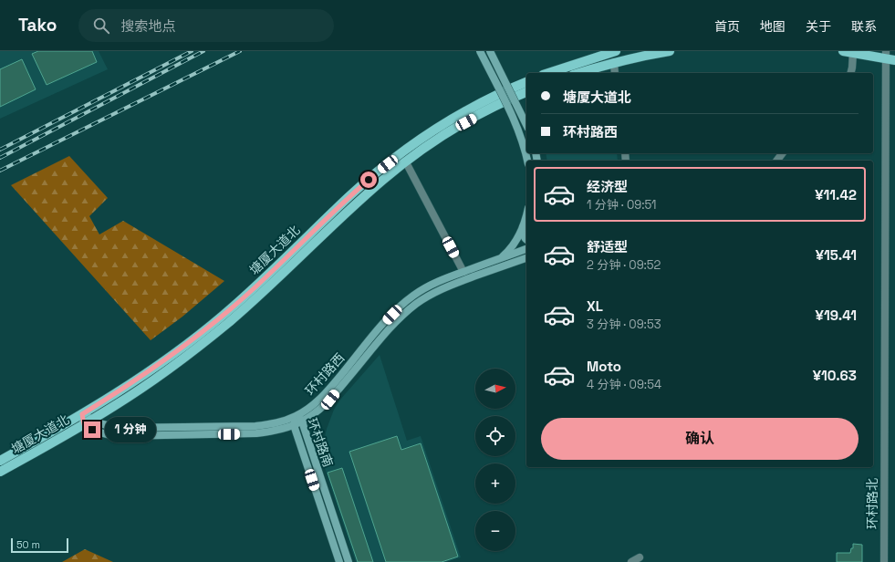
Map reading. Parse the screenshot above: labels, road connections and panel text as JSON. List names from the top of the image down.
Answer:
{
  "streets": {
    "main road": ["塘厦大道北", "环村路西", "环村路南"],
    "street": ["环村路北"]
  },
  "crossings": [
    ["塘厦大道北", "环村路西"],
    ["环村路西", "环村路南"]
  ],
  "scale_bar": "50 m",
  "north": "right",
  "page": {
    "header": "Tako",
    "search": "搜索地点",
    "nav": [
      "首页",
      "地图",
      "关于",
      "联系"
    ],
    "banner": ["塘厦大道北", "环村路西"],
    "list": [
      {
        "name": "经济型",
        "note": "1 分钟 · 09:51",
        "value": "¥11.42"
      },
      {
        "name": "舒适型",
        "note": "2 分钟 · 09:52",
        "value": "¥15.41"
      },
      {
        "name": "XL",
        "note": "3 分钟 · 09:53",
        "value": "¥19.41"
      },
      {
        "name": "Moto",
        "note": "4 分钟 · 09:54",
        "value": "¥10.63"
      }
    ],
    "map_buttons": ["+", "−"],
    "buttons": "确认",
    "bubble": "1 分钟",
    "scale": "50 m"
  }
}
